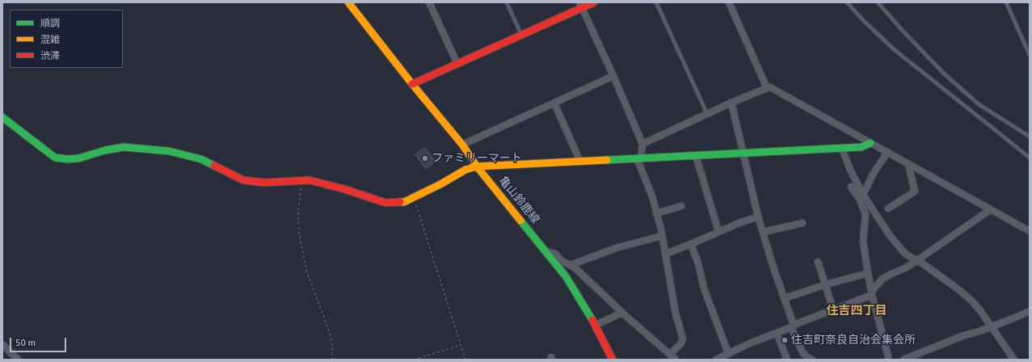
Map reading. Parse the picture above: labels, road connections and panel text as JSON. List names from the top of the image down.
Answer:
{
  "streets": {
    "street": ["亀山鈴鹿線"]
  },
  "districts": ["住吉四丁目"],
  "places": ["ファミリーマート", "住吉町奈良自治会集会所"],
  "legend": ["順調", "混雑", "渋滞"],
  "scale_bar": "50 m"
}
